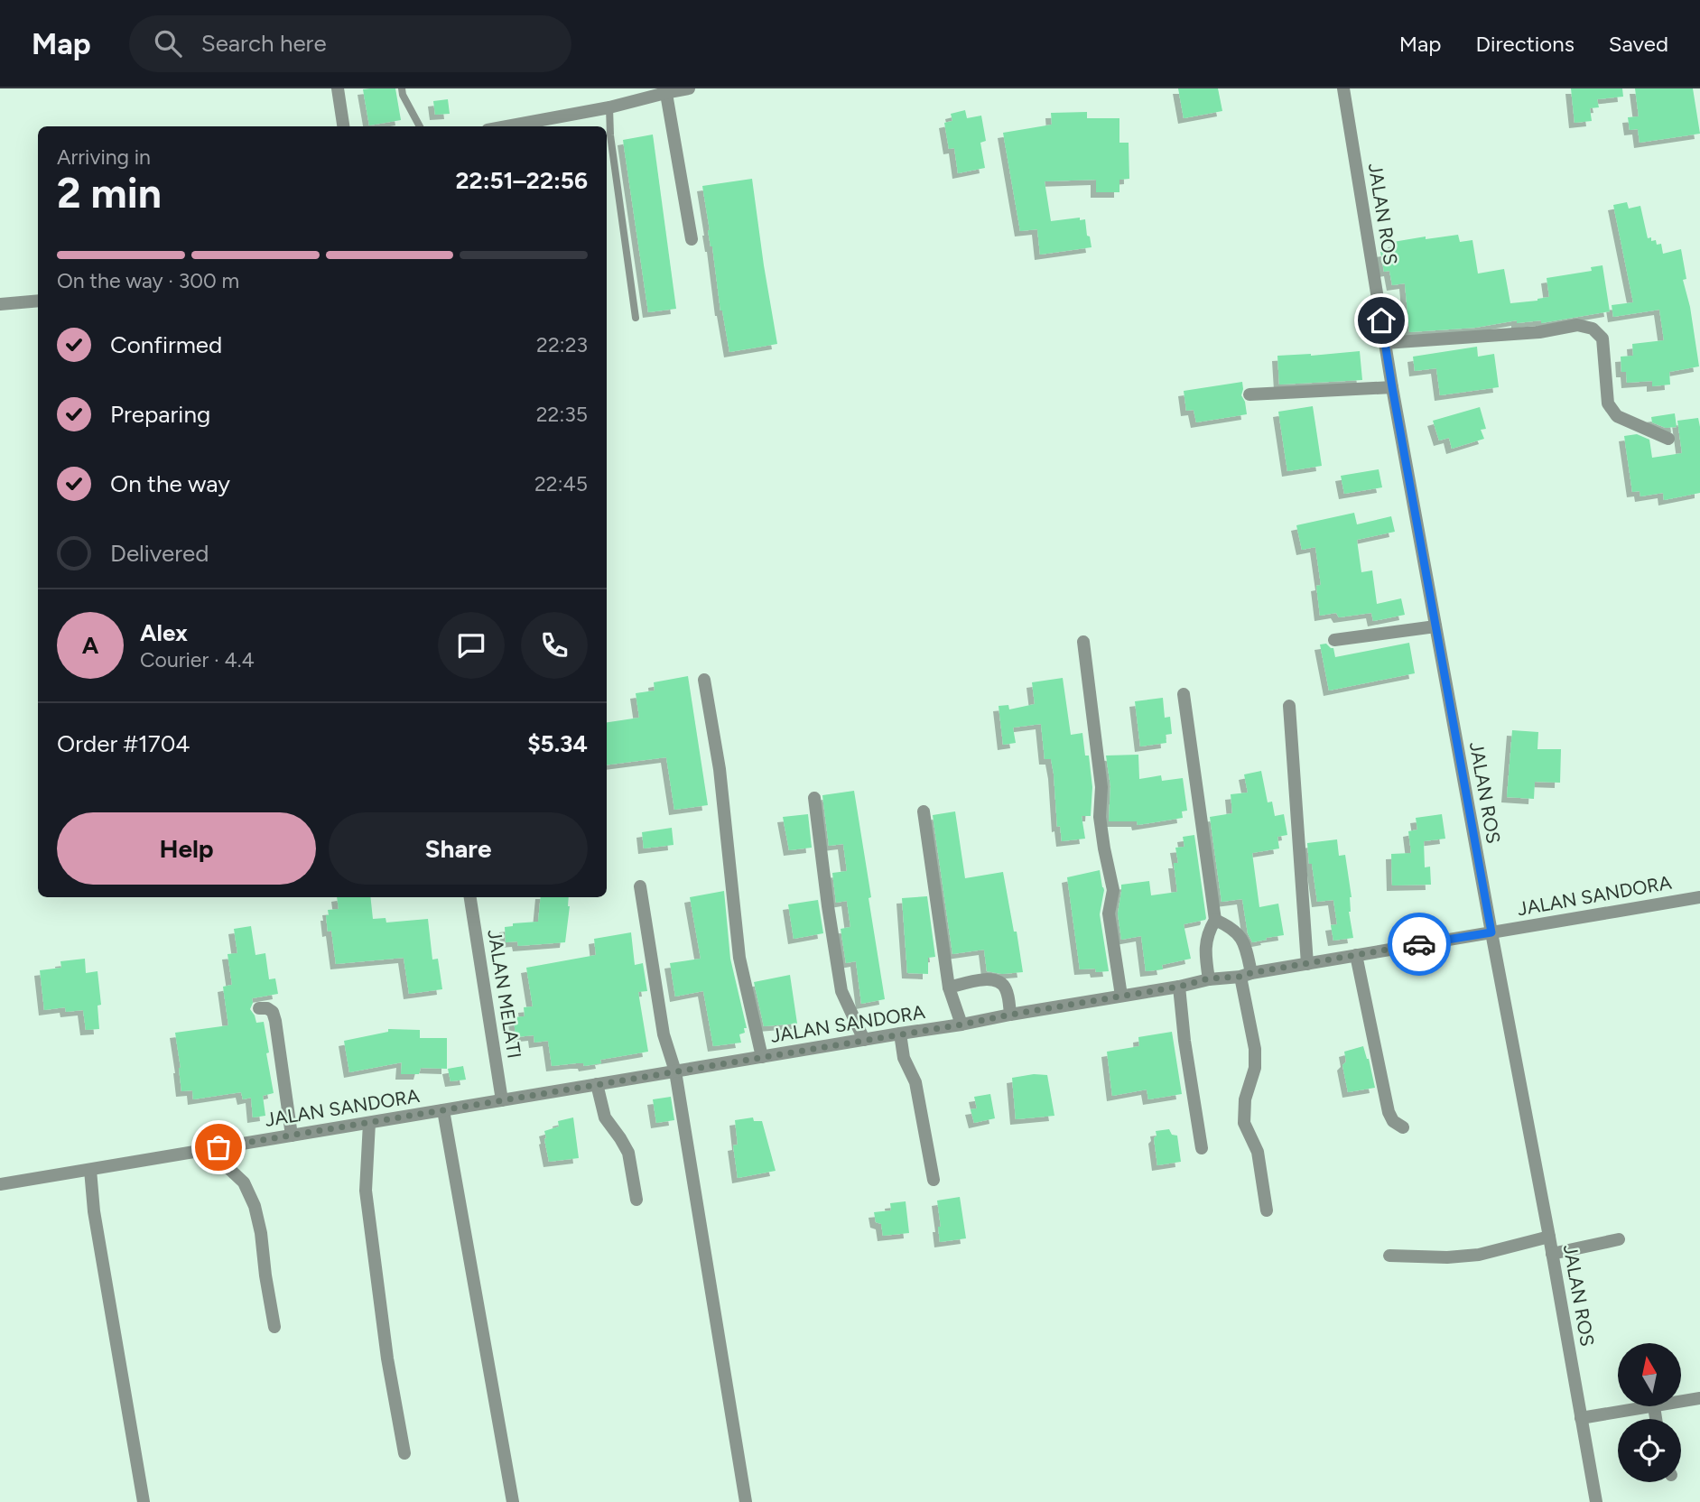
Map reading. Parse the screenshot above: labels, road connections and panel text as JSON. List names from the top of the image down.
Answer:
{
  "streets": {
    "street": ["JALAN ROS", "JALAN SANDORA", "JALAN MELATI"]
  },
  "crossings": [
    ["JALAN ROS", "JALAN SANDORA"],
    ["JALAN SANDORA", "JALAN MELATI"]
  ],
  "north": "top",
  "page": {
    "header": "Map",
    "search": "Search here",
    "nav": ["Map", "Directions", "Saved"],
    "heading": ["2 min", "Arriving in", "22:51–22:56"],
    "panel": [
      "Alex",
      "Courier · 4.4",
      "Order #1704",
      "$5.34"
    ],
    "bar": "On the way · 300 m",
    "list": [
      ["Confirmed", "22:23"],
      ["Preparing", "22:35"],
      ["On the way", "22:45"],
      "Delivered"
    ],
    "round": "A",
    "buttons": ["Help", "Share"]
  }
}
